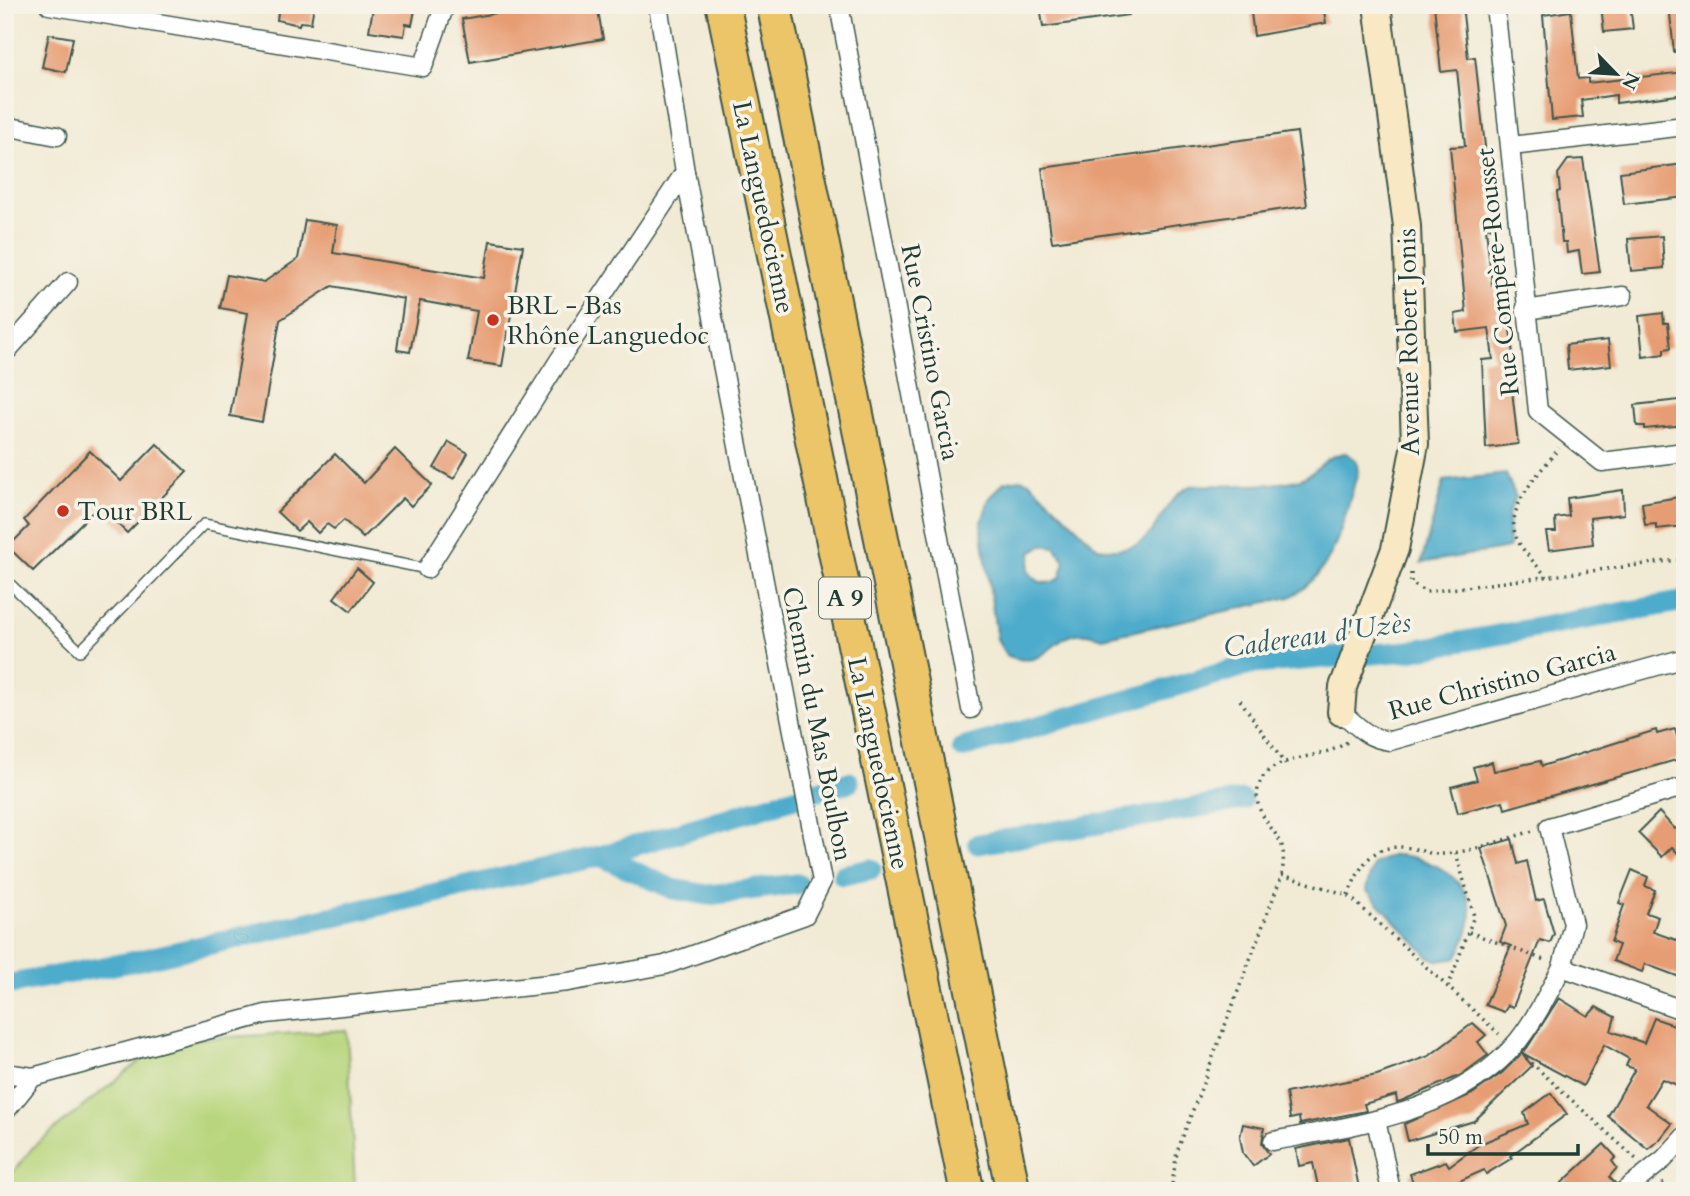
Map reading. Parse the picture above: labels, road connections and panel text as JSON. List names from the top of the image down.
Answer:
{
  "streets": {
    "highway": ["La Languedocienne", "A 9"],
    "street": [
      "Rue Compère-Rousset",
      "Avenue Robert Jonis",
      "Rue Cristino Garcia",
      "Rue Christino Garcia",
      "Chemin du Mas Boulbon"
    ]
  },
  "crossings": [
    ["Avenue Robert Jonis", "Rue Christino Garcia"]
  ],
  "water": ["Cadereau d'Uzès"],
  "places": ["BRL - Bas Rhône Languedoc", "Tour BRL"],
  "scale_bar": "50 m",
  "north": "bottom right"
}
